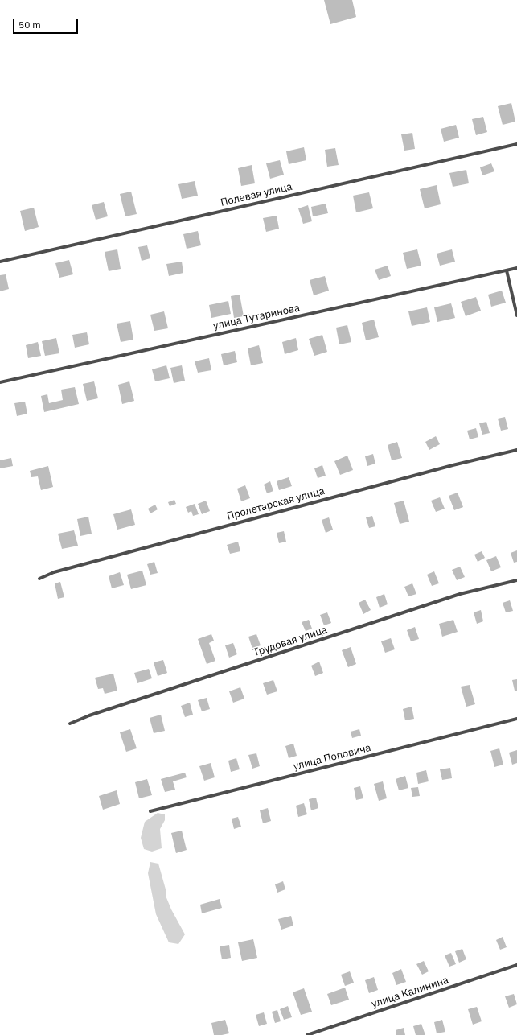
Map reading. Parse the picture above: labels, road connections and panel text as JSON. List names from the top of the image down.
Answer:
{
  "streets": {
    "street": [
      "Полевая улица",
      "улица Тутаринова",
      "Пролетарская улица",
      "Трудовая улица",
      "улица Поповича",
      "улица Калинина"
    ]
  },
  "scale_bar": "50 m"
}
